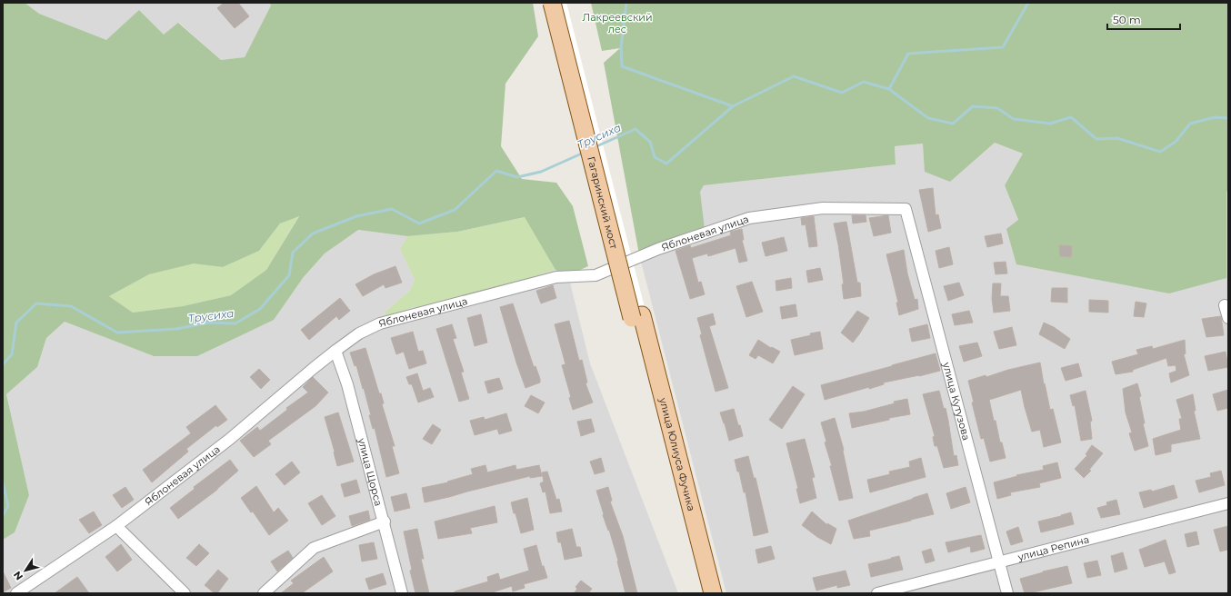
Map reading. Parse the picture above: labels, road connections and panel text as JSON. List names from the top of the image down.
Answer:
{
  "streets": {
    "main road": ["Гагаринский мост", "улица Юлиуса Фучика"],
    "street": [
      "Яблоневая улица",
      "улица Кутузова",
      "улица Щорса",
      "улица Репина"
    ]
  },
  "crossings": [
    ["Гагаринский мост", "улица Юлиуса Фучика"],
    ["Яблоневая улица", "улица Кутузова"],
    ["Яблоневая улица", "улица Щорса"],
    ["улица Кутузова", "улица Репина"]
  ],
  "water": ["Трусиха"],
  "parks": ["Лакреевский лес"],
  "scale_bar": "50 m",
  "north": "bottom left"
}
